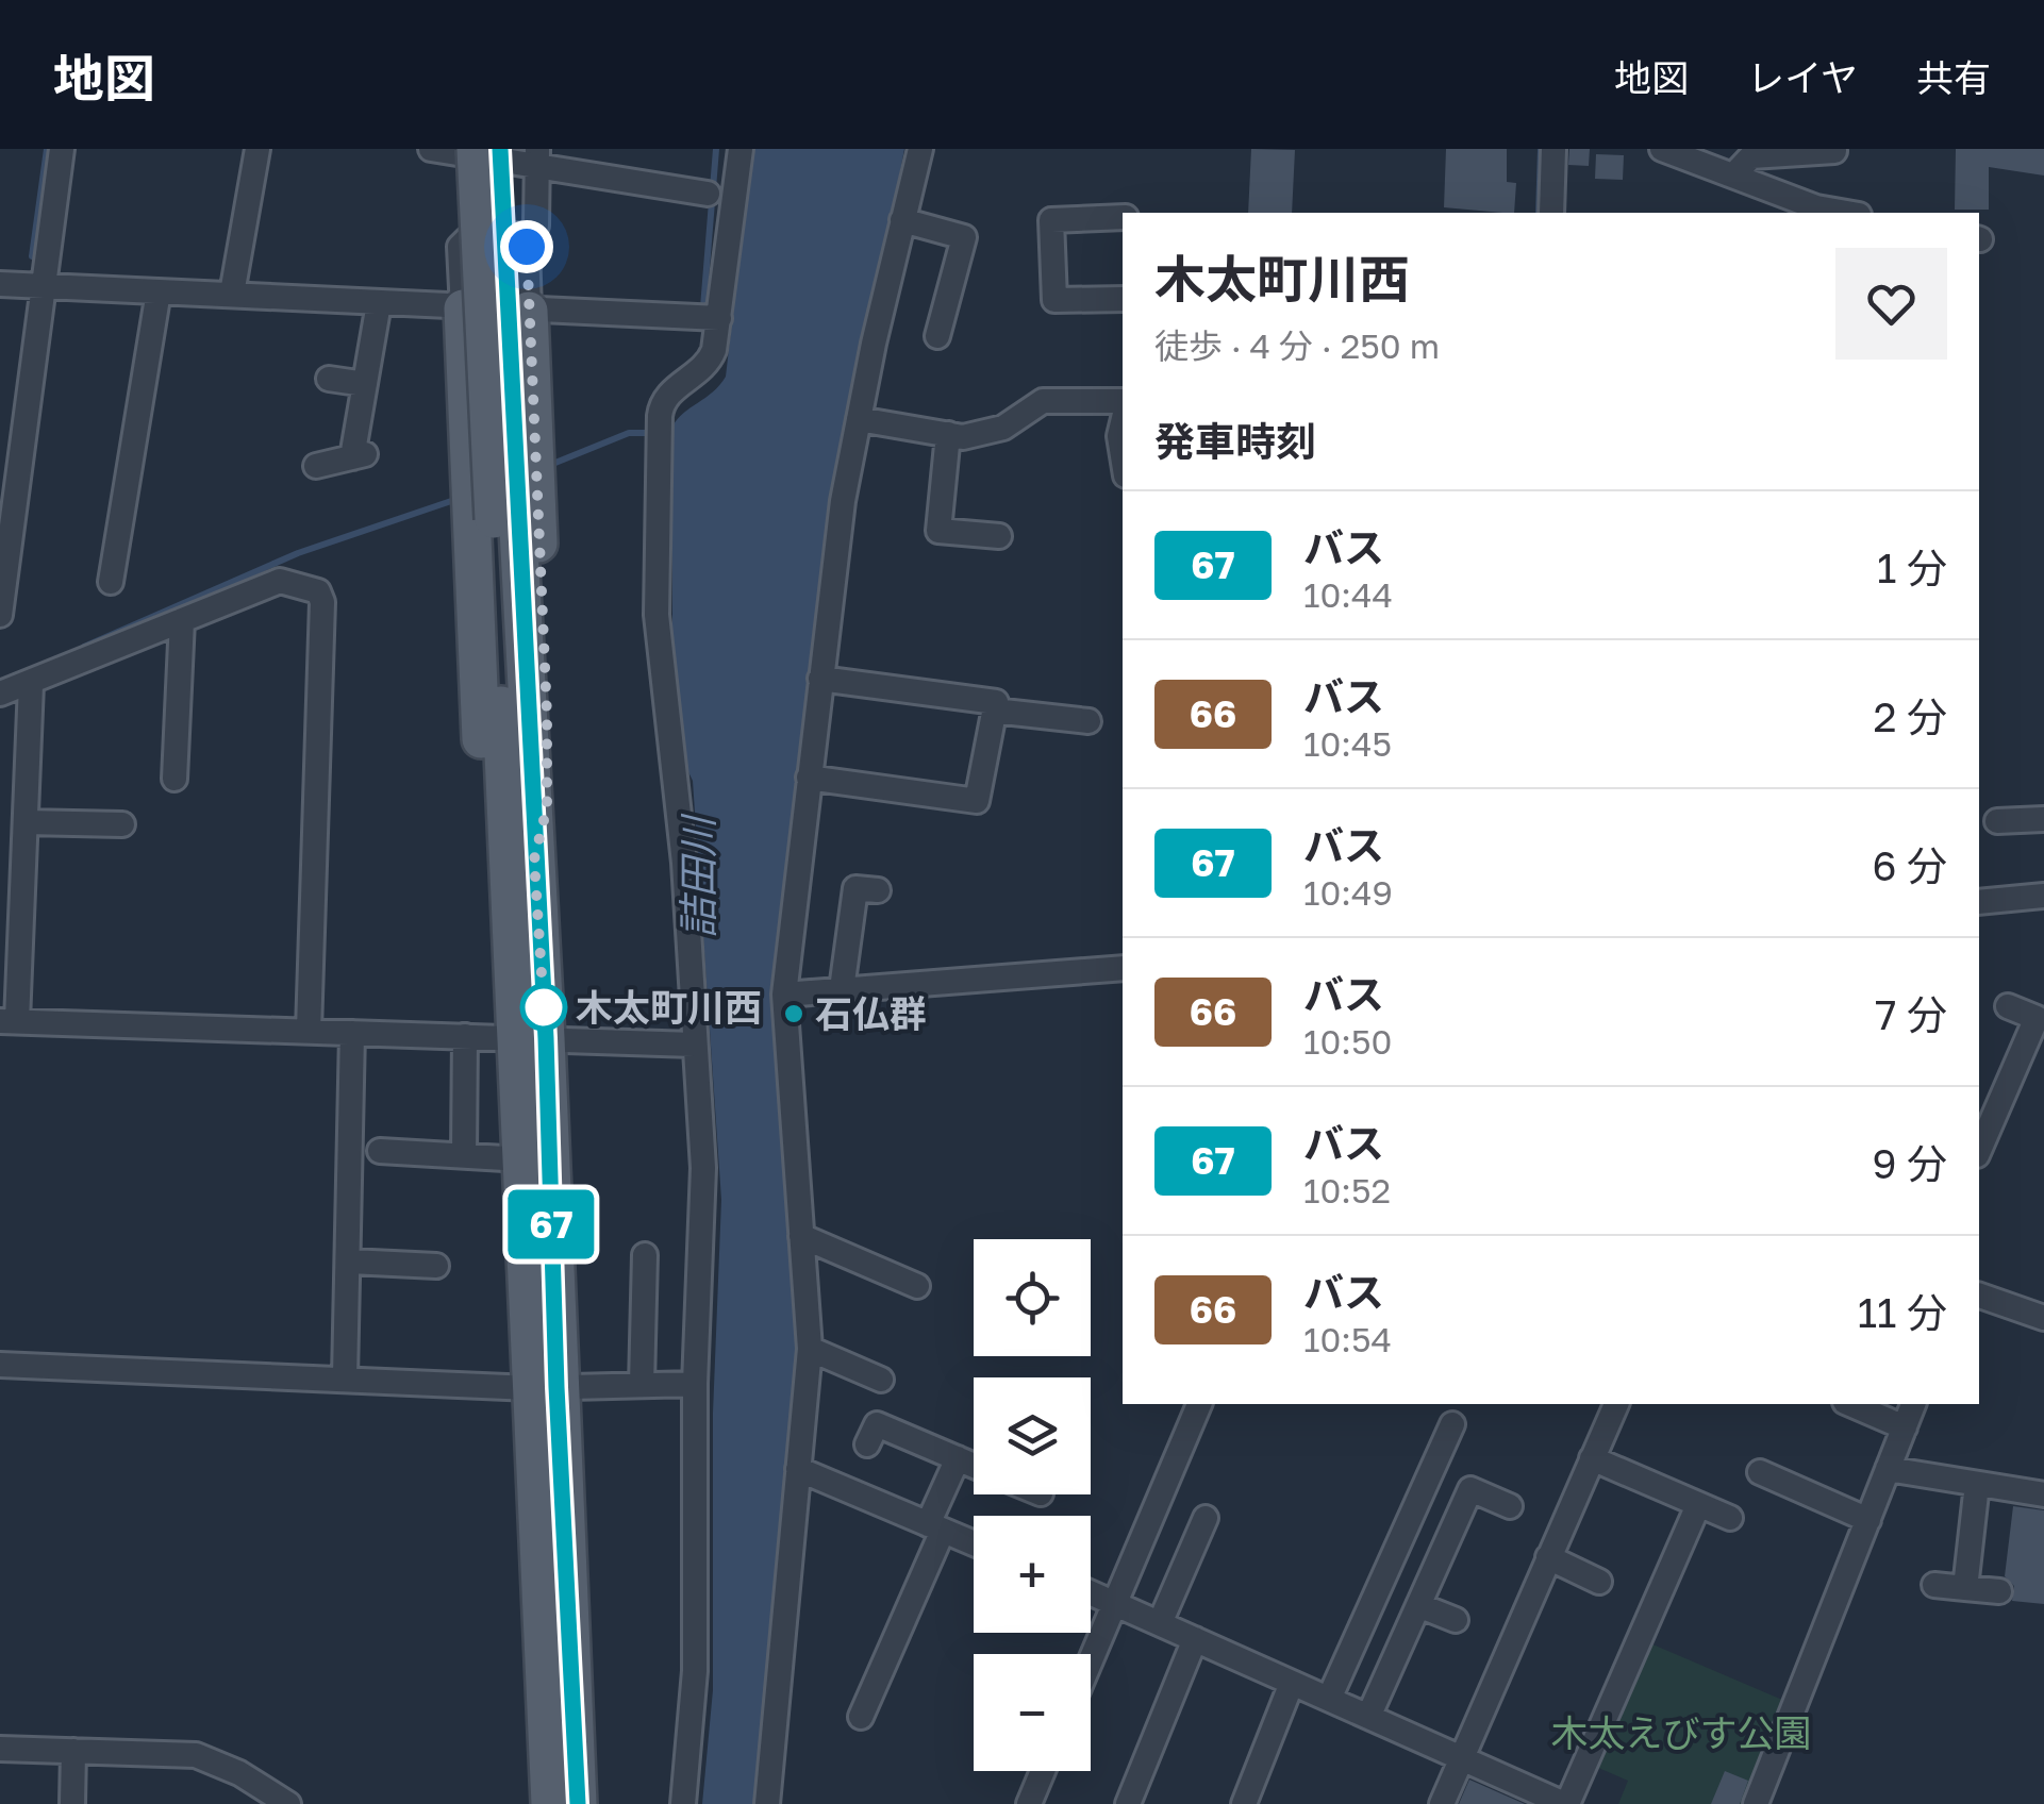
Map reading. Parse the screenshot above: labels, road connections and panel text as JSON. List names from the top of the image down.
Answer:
{
  "water": ["詰田川"],
  "parks": ["木太えびす公園"],
  "places": ["木太町川西", "石仏群"],
  "lines": ["bus line 67"],
  "page": {
    "header": "地図",
    "nav": ["地図", "レイヤ", "共有"],
    "on_map": "67",
    "heading": [
      ["木太町川西", "徒歩 · 4 分 · 250 m"],
      "発車時刻"
    ],
    "list": [
      {
        "mark": "67",
        "name": "バス",
        "note": "10:44",
        "value": "1 分"
      },
      {
        "mark": "66",
        "name": "バス",
        "note": "10:45",
        "value": "2 分"
      },
      {
        "mark": "67",
        "name": "バス",
        "note": "10:49",
        "value": "6 分"
      },
      {
        "mark": "66",
        "name": "バス",
        "note": "10:50",
        "value": "7 分"
      },
      {
        "mark": "67",
        "name": "バス",
        "note": "10:52",
        "value": "9 分"
      },
      {
        "mark": "66",
        "name": "バス",
        "note": "10:54",
        "value": "11 分"
      }
    ],
    "map_buttons": ["+", "−"]
  }
}
